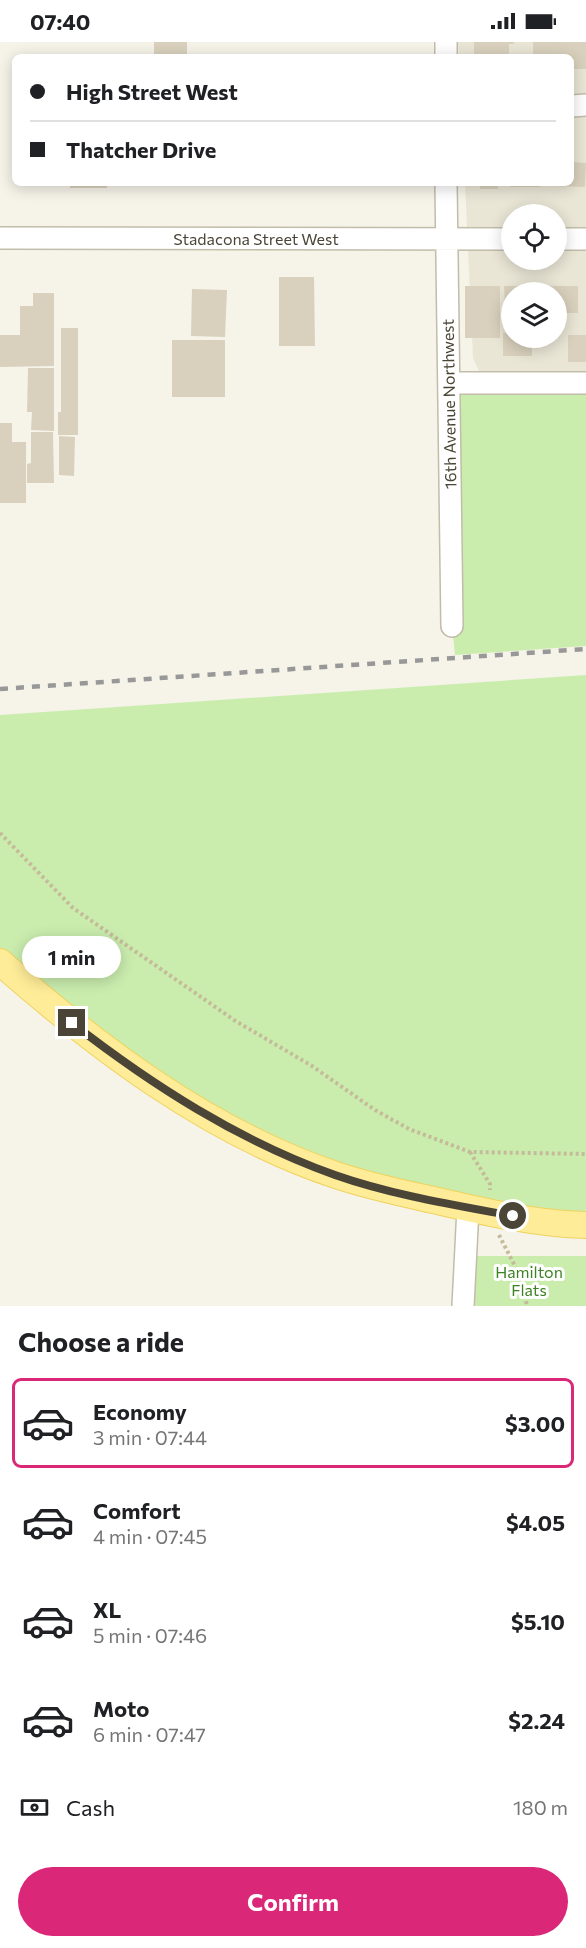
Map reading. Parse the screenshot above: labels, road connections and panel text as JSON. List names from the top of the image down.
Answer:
{
  "streets": {
    "street": ["Stadacona Street West", "16th Avenue Northwest"]
  },
  "crossings": [
    ["Stadacona Street West", "16th Avenue Northwest"]
  ],
  "parks": ["Hamilton Flats"],
  "page": {
    "status": "07:40",
    "banner": ["High Street West", "Thatcher Drive"],
    "bubble": "1 min",
    "heading": "Choose a ride",
    "list": [
      {
        "name": "Economy",
        "note": "3 min · 07:44",
        "value": "$3.00"
      },
      {
        "name": "Comfort",
        "note": "4 min · 07:45",
        "value": "$4.05"
      },
      {
        "name": "XL",
        "note": "5 min · 07:46",
        "value": "$5.10"
      },
      {
        "name": "Moto",
        "note": "6 min · 07:47",
        "value": "$2.24"
      }
    ],
    "pay": ["Cash", "180 m"],
    "buttons": "Confirm"
  }
}
